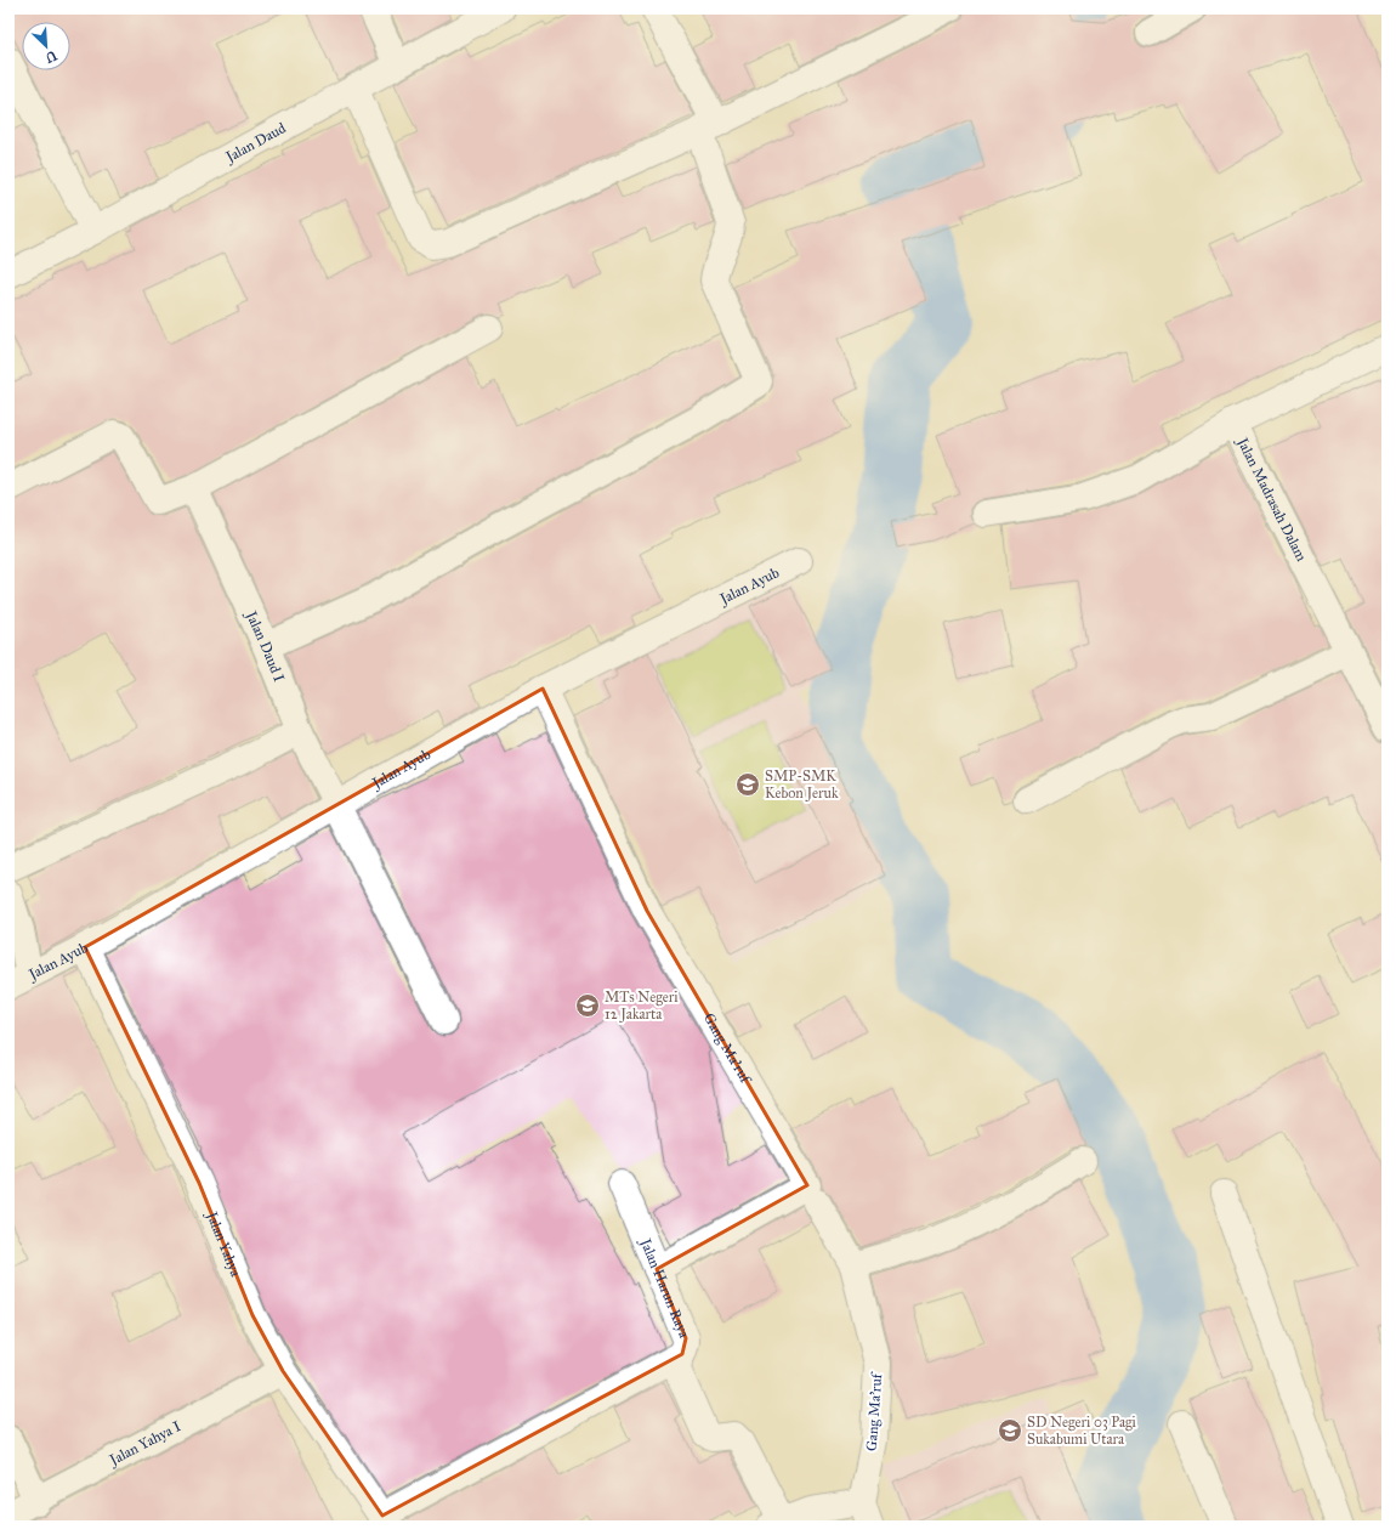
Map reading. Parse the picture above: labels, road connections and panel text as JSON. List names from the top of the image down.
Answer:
{
  "streets": {
    "street": [
      "Jalan Daud",
      "Jalan Madrasah Dalam",
      "Jalan Ayub",
      "Jalan Daud I",
      "Gang Ma'ruf",
      "Jalan Yahya",
      "Jalan Harun Raya",
      "Jalan Yahya I"
    ]
  },
  "crossings": [
    ["Jalan Ayub", "Jalan Daud I"],
    ["Jalan Ayub", "Gang Ma'ruf"],
    ["Jalan Ayub", "Jalan Yahya"],
    ["Gang Ma'ruf", "Jalan Harun Raya"],
    ["Jalan Yahya", "Jalan Yahya I"]
  ],
  "places": {
    "school or university": ["SMP-SMK Kebon Jeruk", "MTs Negeri 12 Jakarta", "SD Negeri 03 Pagi Sukabumi Utara"]
  },
  "north": "bottom right"
}
